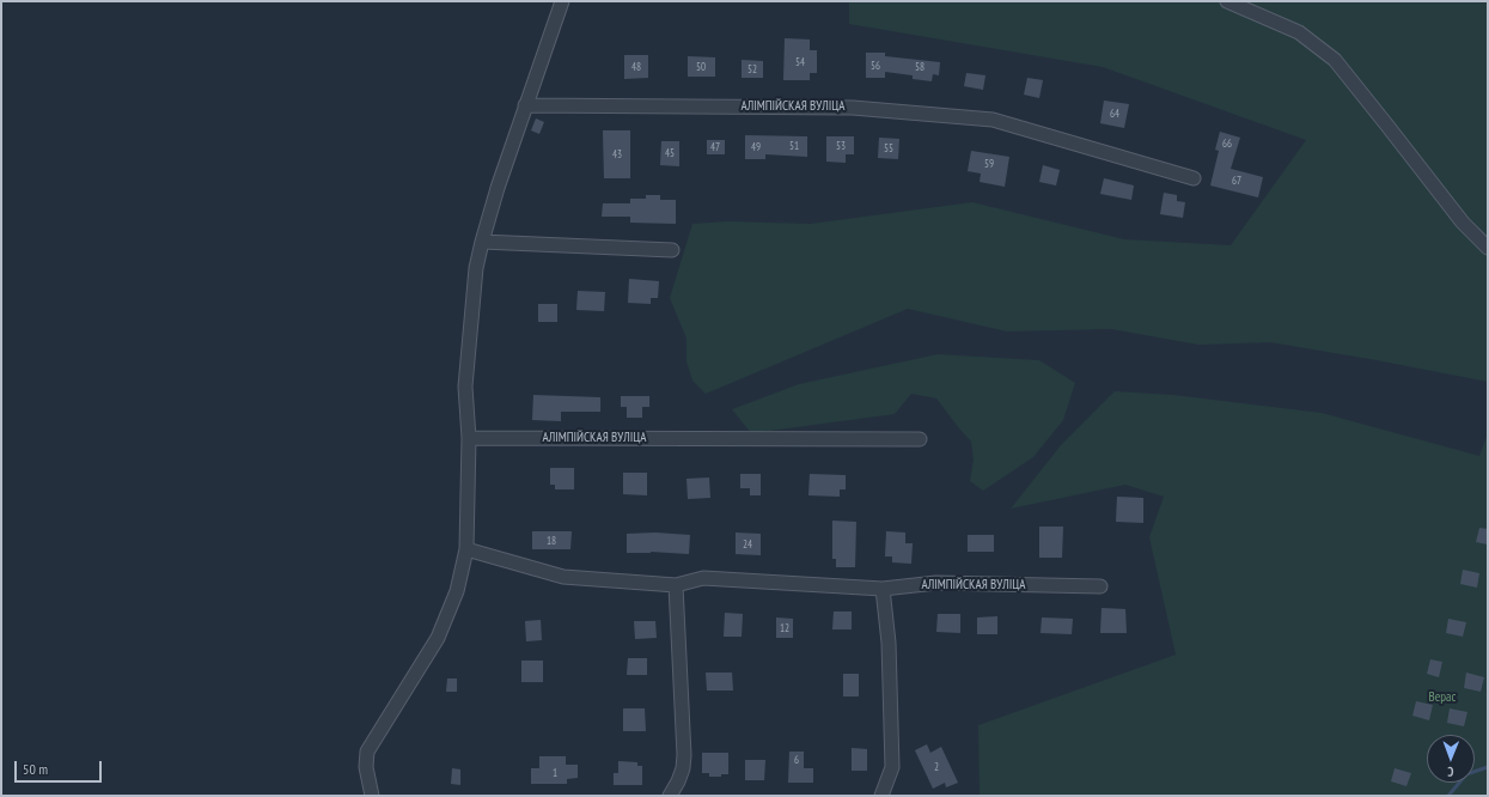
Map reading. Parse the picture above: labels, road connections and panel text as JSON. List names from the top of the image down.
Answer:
{
  "streets": {
    "street": ["АЛІМПІЙСКАЯ ВУЛІЦА"]
  },
  "parks": ["Верас"],
  "house_numbers": [
    "54",
    "56",
    "48",
    "50",
    "58",
    "52",
    "64",
    "66",
    "51",
    "53",
    "47",
    "49",
    "55",
    "45",
    "43",
    "59",
    "67",
    "18",
    "24",
    "12",
    "6",
    "2",
    "1"
  ],
  "scale_bar": "50 m",
  "north": "bottom"
}
